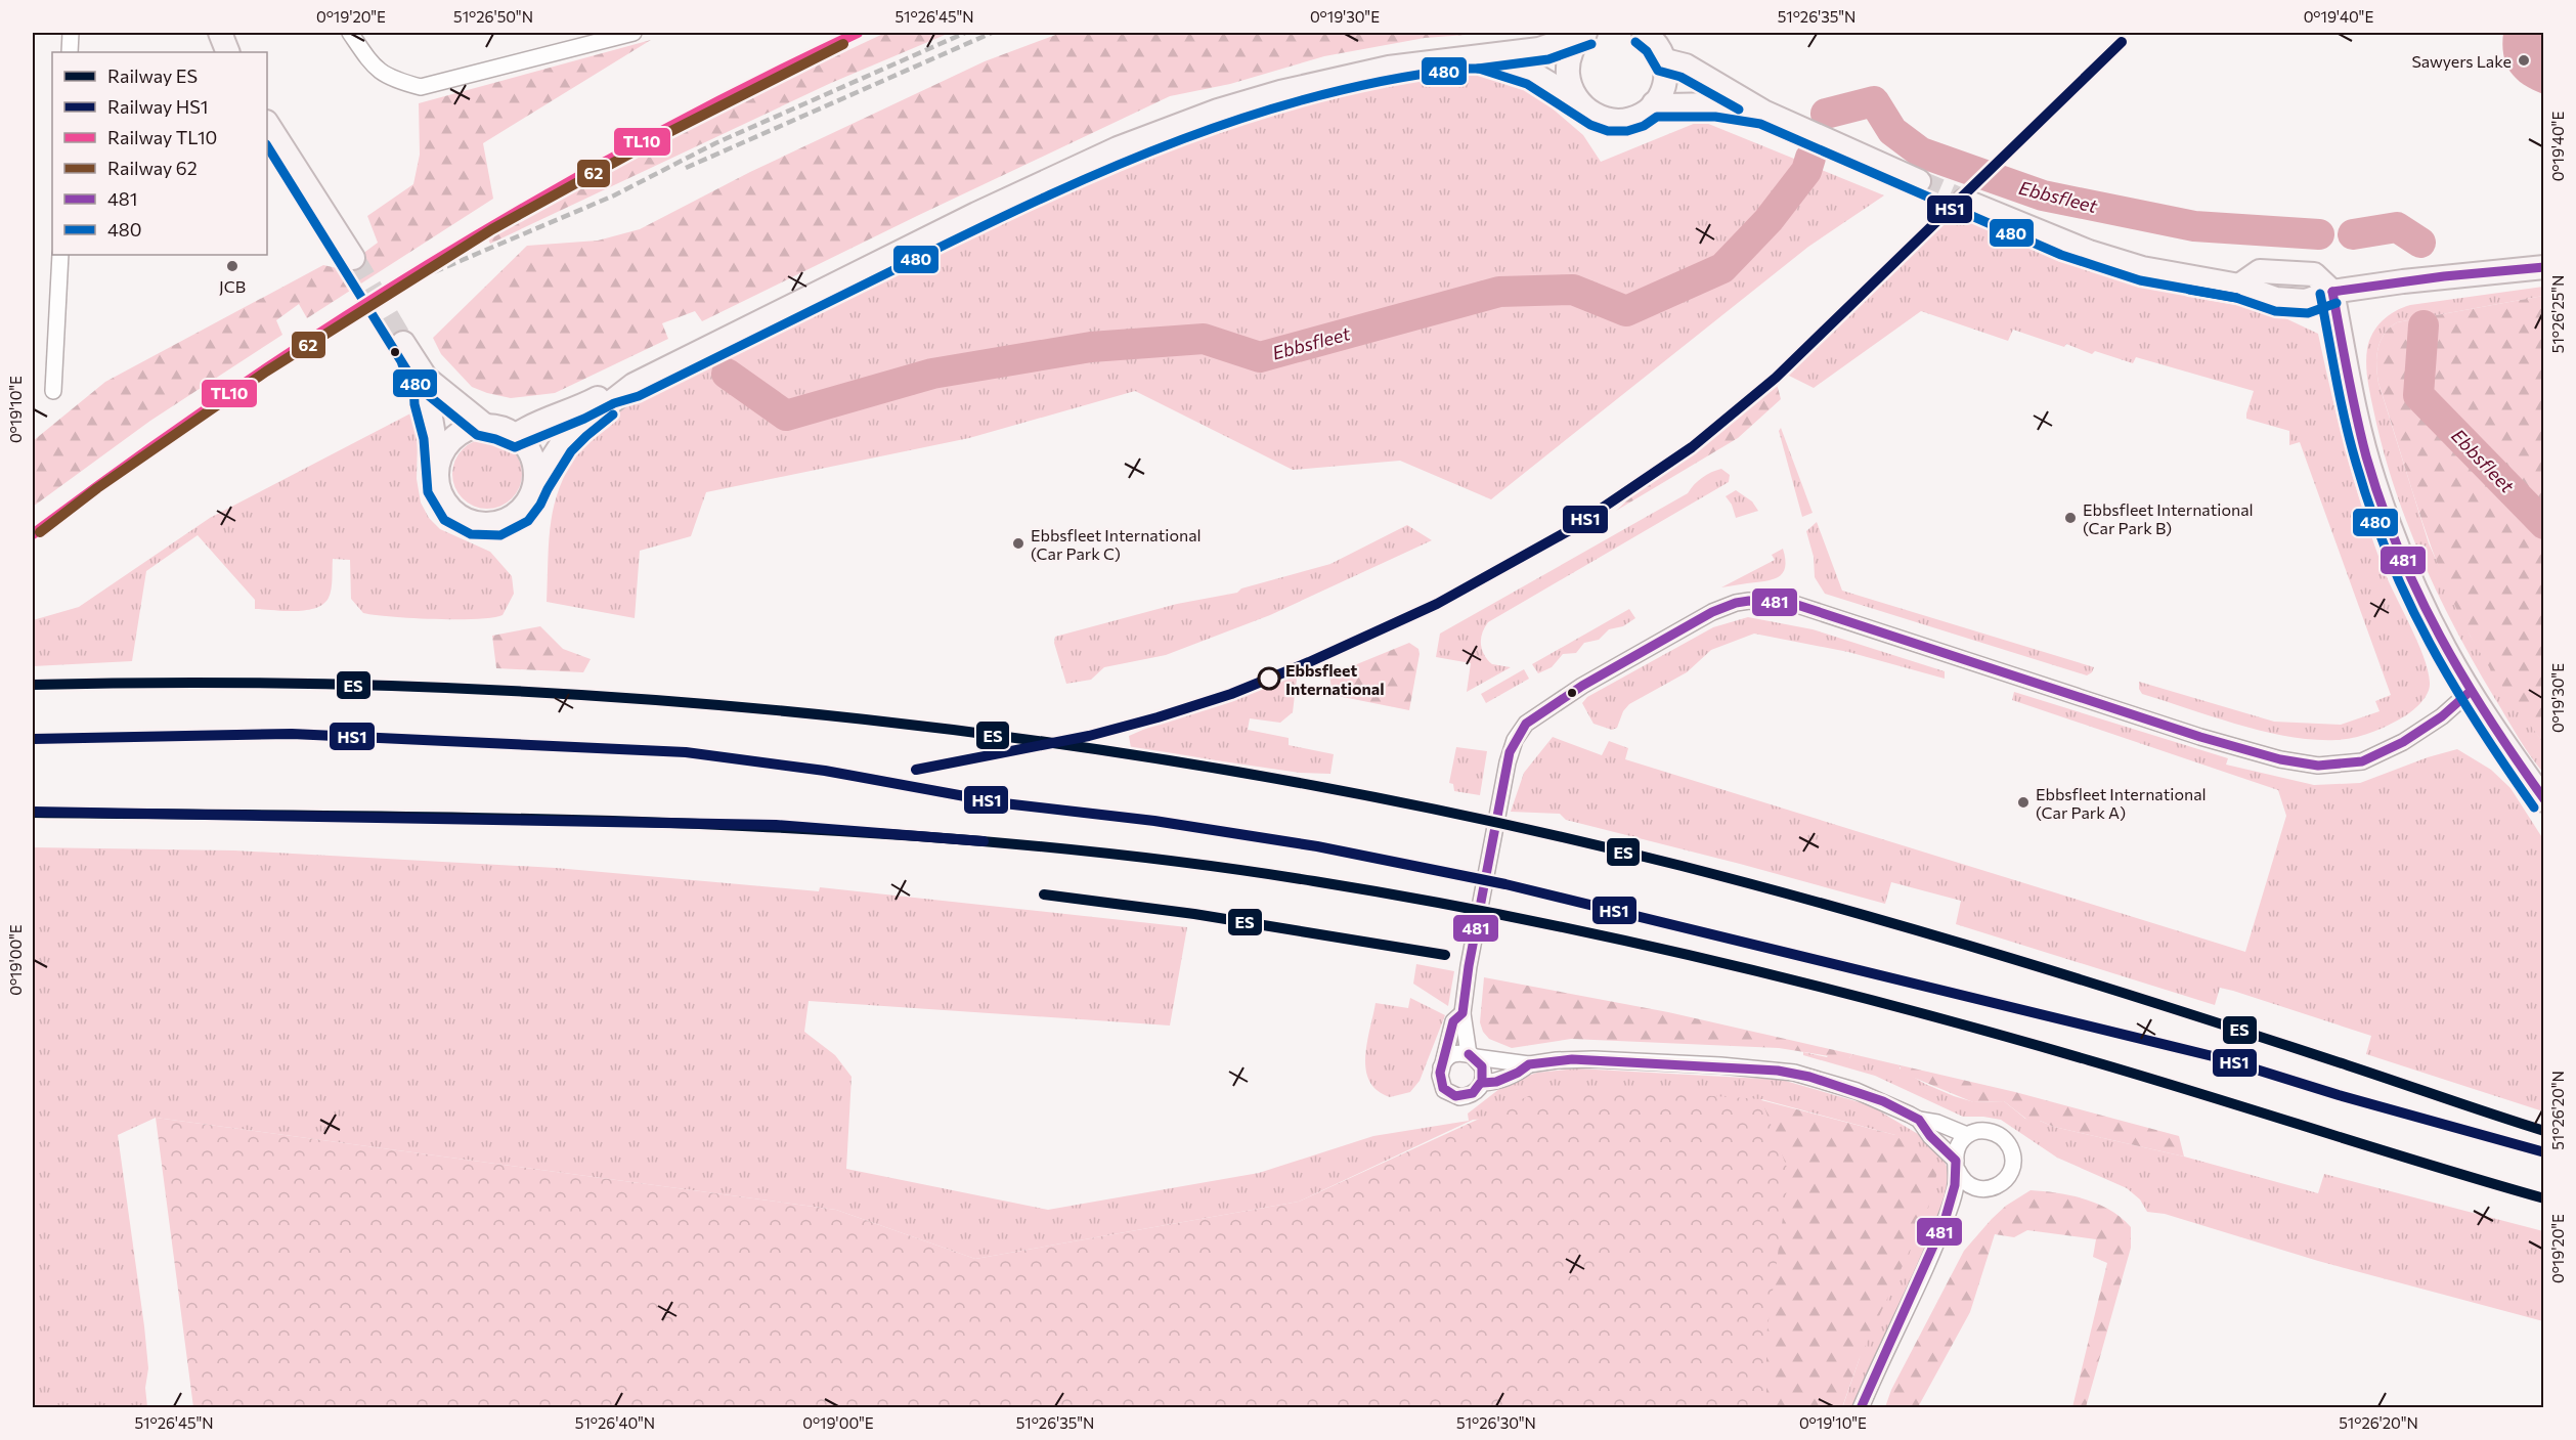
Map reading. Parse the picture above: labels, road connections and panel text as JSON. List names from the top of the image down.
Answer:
{
  "water": ["Ebbsfleet"],
  "places": [
    "Sawyers Lake",
    "JCB",
    "Ebbsfleet International (Car Park B)",
    "Ebbsfleet International (Car Park C)",
    "Ebbsfleet International",
    "Ebbsfleet International (Car Park A)"
  ],
  "lines": [
    "rail line TL10",
    "rail line HS1",
    "transit line 480",
    "rail line 62",
    "transit line 481",
    "rail line ES"
  ],
  "legend": [
    "Railway ES",
    "Railway HS1",
    "Railway TL10",
    "Railway 62",
    "481",
    "480"
  ],
  "coordinates": [
    "0°19'20\"E",
    "51°26'50\"N",
    "51°26'45\"N",
    "0°19'30\"E",
    "51°26'35\"N",
    "0°19'40\"E",
    "51°26'25\"N",
    "0°19'10\"E",
    "0°19'00\"E",
    "51°26'20\"N",
    "51°26'40\"N",
    "51°26'30\"N"
  ]
}
